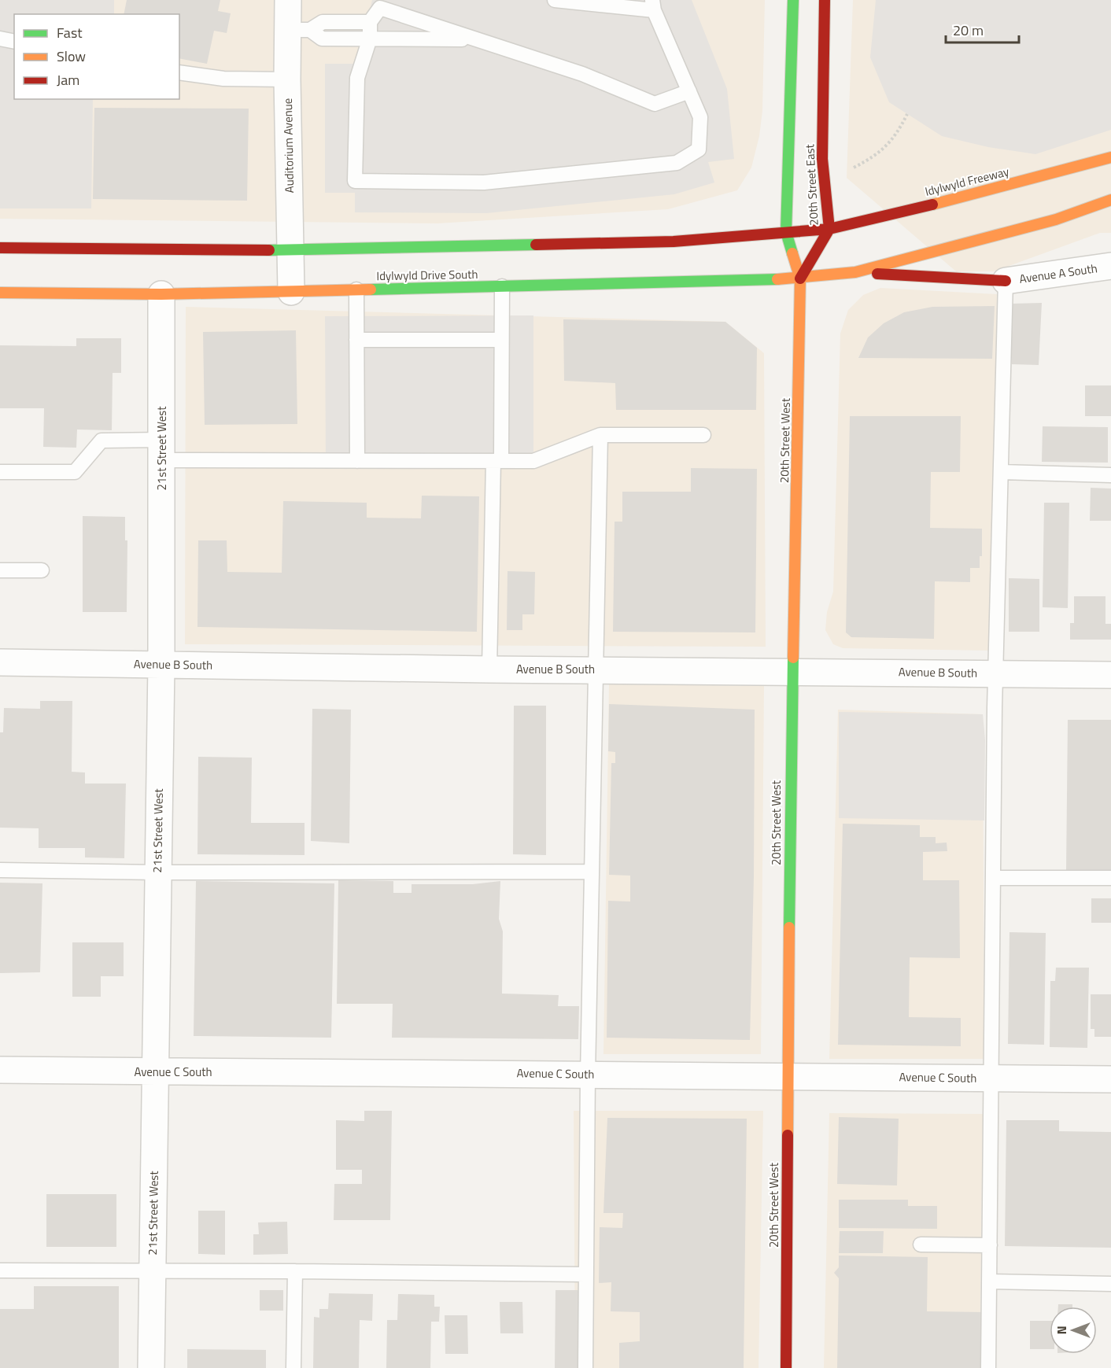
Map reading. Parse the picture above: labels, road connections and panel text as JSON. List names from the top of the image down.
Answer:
{
  "streets": {
    "main road": [
      "Idylwyld Freeway",
      "20th Street East",
      "Idylwyld Drive South",
      "20th Street West"
    ],
    "street": [
      "Auditorium Avenue",
      "Avenue A South",
      "21st Street West",
      "Avenue B South",
      "Avenue C South"
    ]
  },
  "crossings": [
    ["Auditorium Avenue", "Idylwyld Drive South"],
    ["Idylwyld Freeway", "20th Street East"],
    ["20th Street East", "Idylwyld Drive South"],
    ["20th Street East", "20th Street West"],
    ["Idylwyld Drive South", "20th Street West"],
    ["Idylwyld Drive South", "21st Street West"],
    ["20th Street West", "Avenue B South"],
    ["20th Street West", "Avenue C South"],
    ["21st Street West", "Avenue B South"],
    ["21st Street West", "Avenue C South"]
  ],
  "legend": ["Fast", "Slow", "Jam"],
  "scale_bar": "20 m",
  "north": "left"
}
